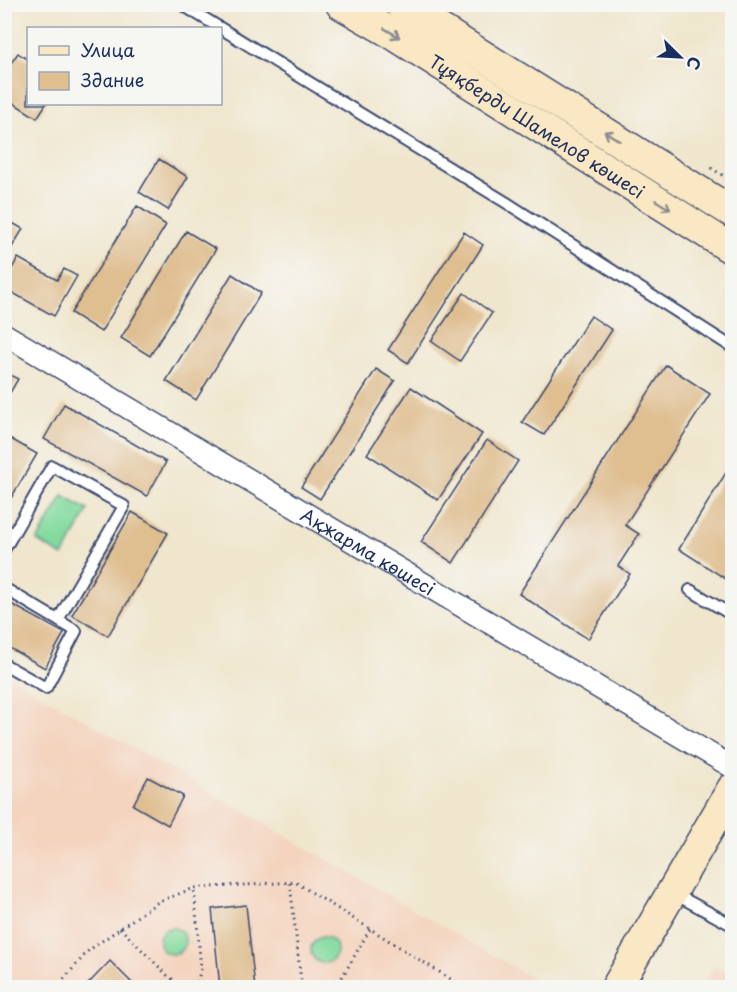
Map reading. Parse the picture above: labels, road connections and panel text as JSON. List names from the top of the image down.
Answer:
{
  "streets": {
    "street": ["Тұяқберди Шамелов көшесі", "Ақжарма көшесі"]
  },
  "legend": ["Улица", "Здание"],
  "north": "bottom right"
}
